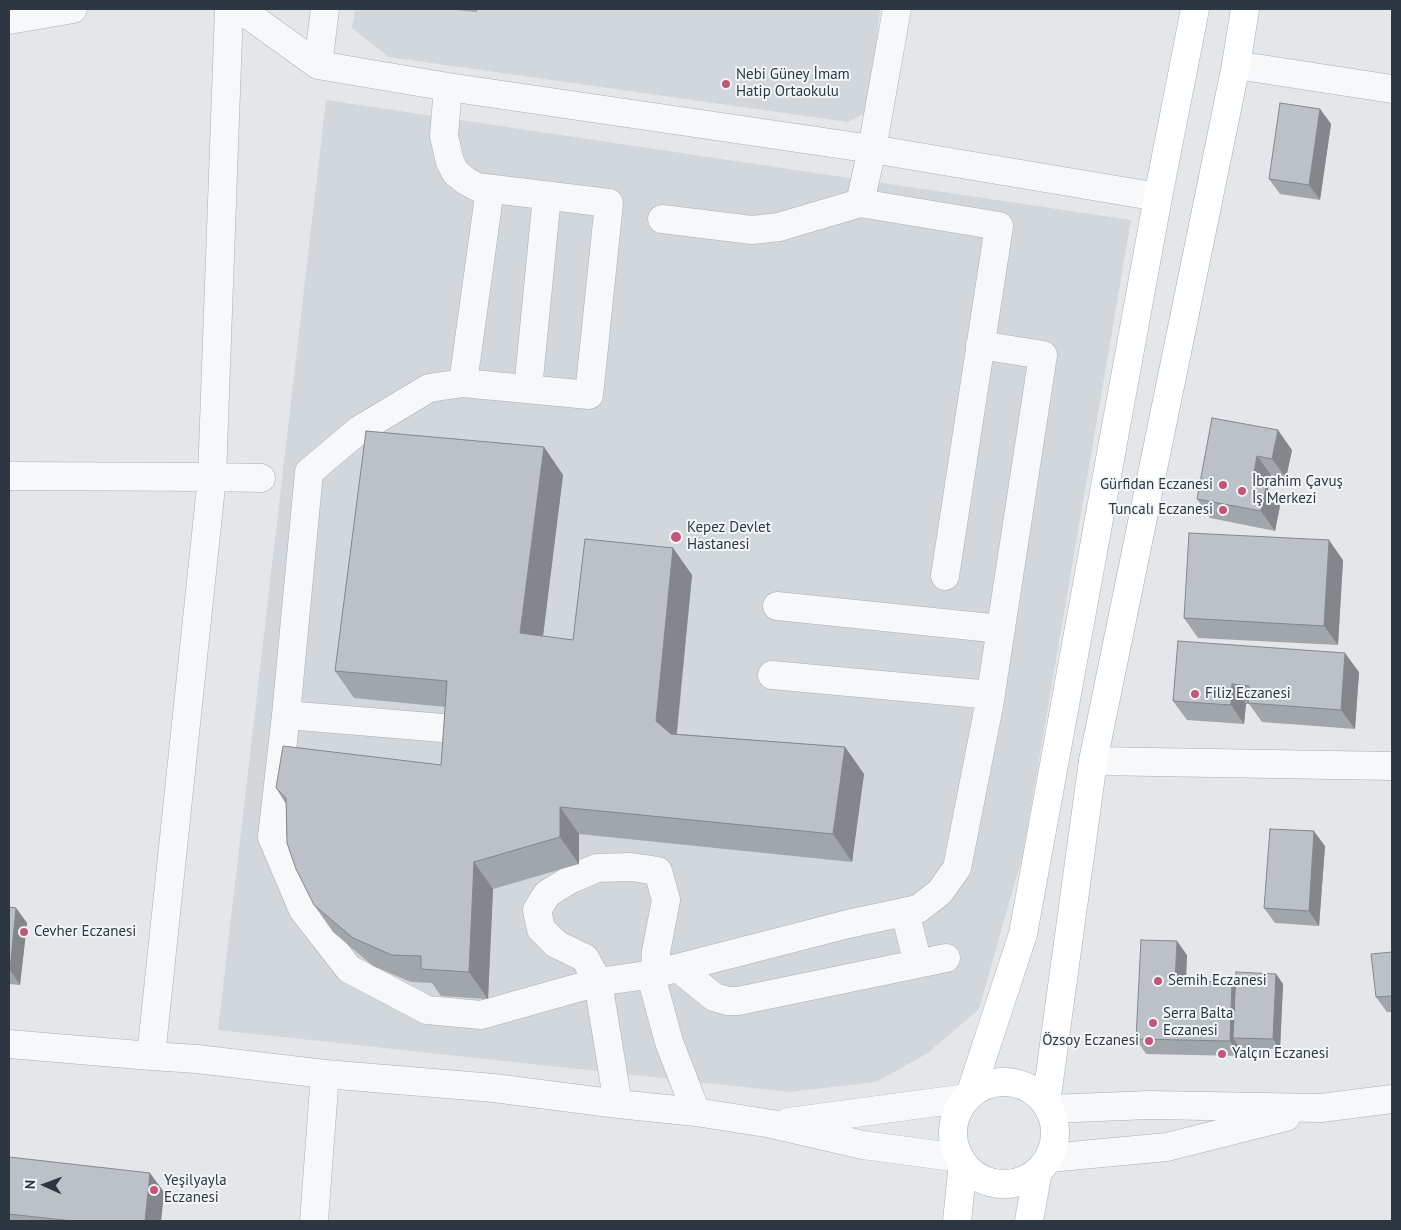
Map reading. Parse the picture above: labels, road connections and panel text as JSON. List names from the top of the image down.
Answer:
{
  "places": [
    "Nebi Güney İmam Hatip Ortaokulu",
    "Gürfidan Eczanesi",
    "İbrahim Çavuş İş Merkezi",
    "Tuncalı Eczanesi",
    "Kepez Devlet Hastanesi",
    "Filiz Eczanesi",
    "Cevher Eczanesi",
    "Semih Eczanesi",
    "Serra Balta Eczanesi",
    "Özsoy Eczanesi",
    "Yalçın Eczanesi",
    "Yeşilyayla Eczanesi"
  ],
  "north": "left"
}
